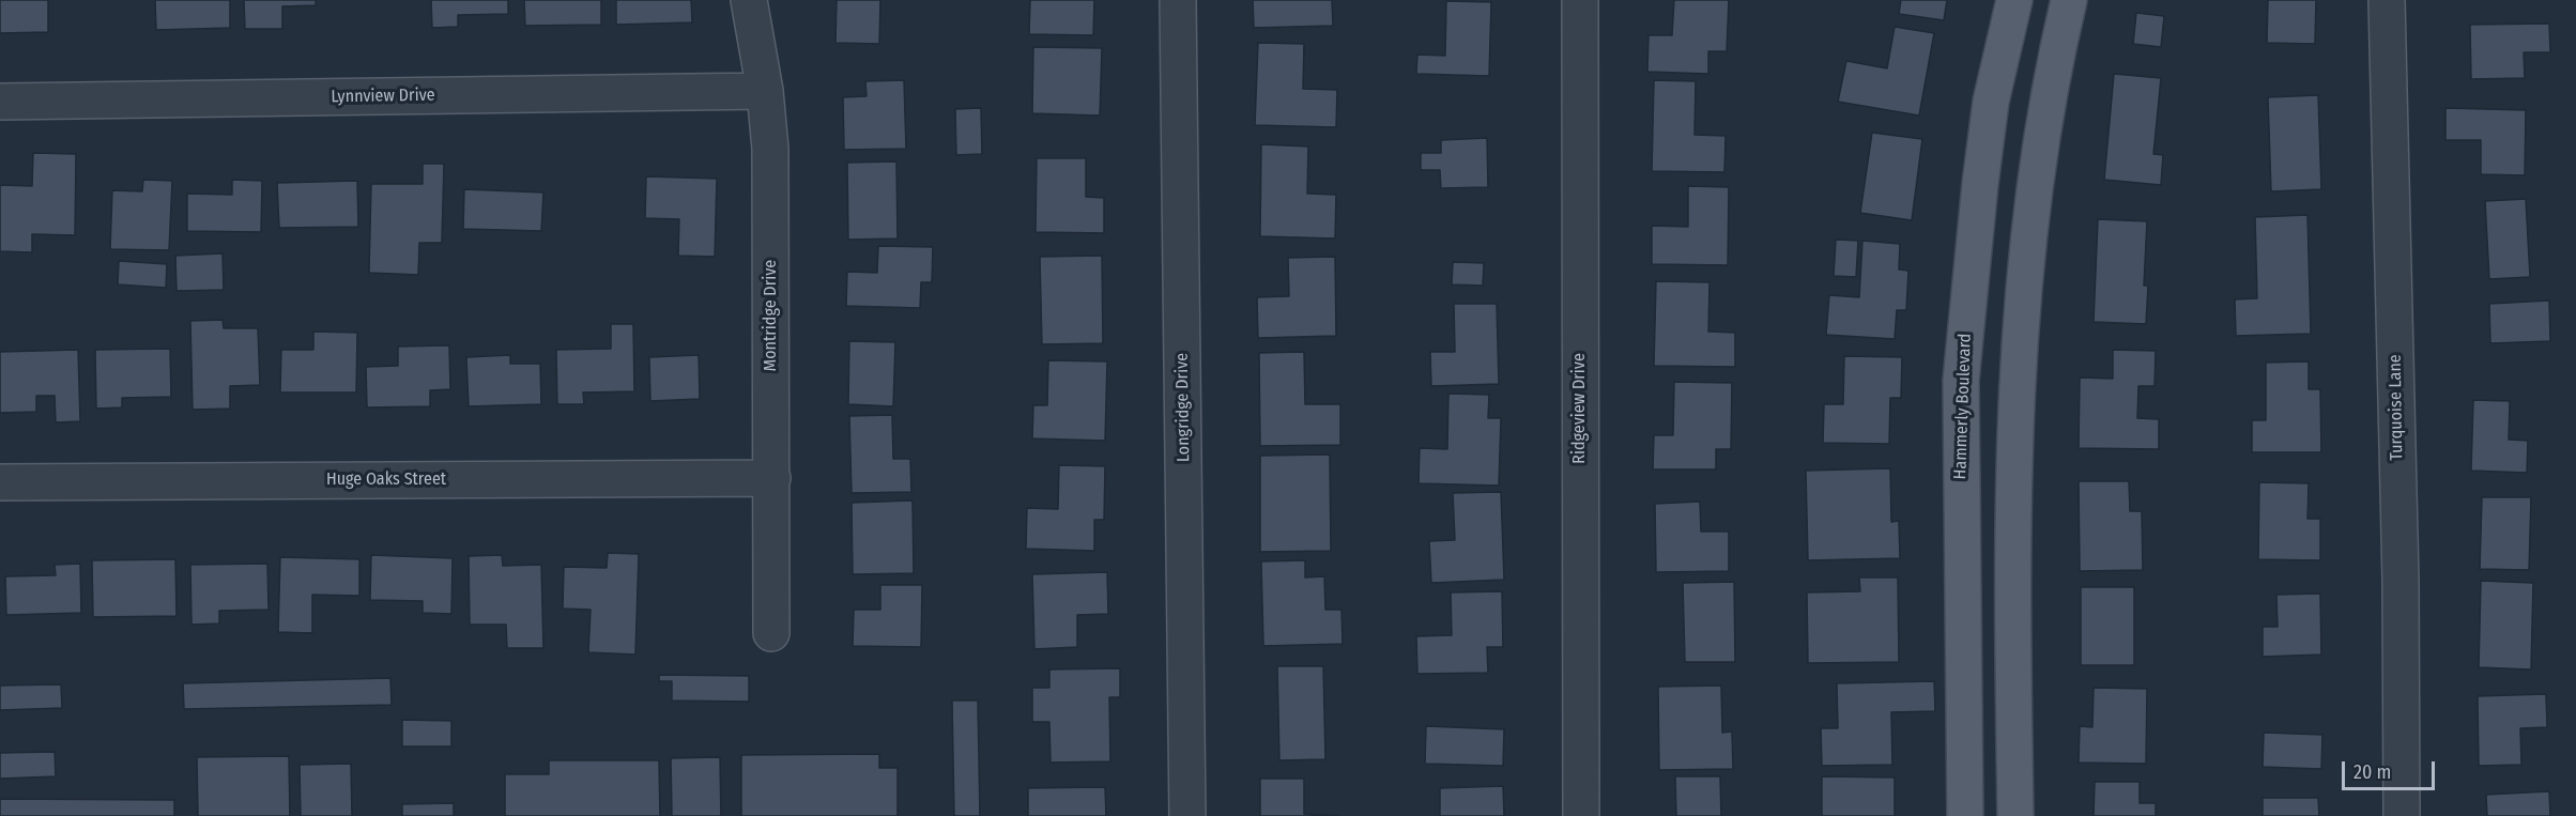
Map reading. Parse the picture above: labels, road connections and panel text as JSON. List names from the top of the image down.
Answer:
{
  "streets": {
    "main road": ["Hammerly Boulevard"],
    "street": [
      "Lynnview Drive",
      "Montridge Drive",
      "Longridge Drive",
      "Turquoise Lane",
      "Ridgeview Drive",
      "Huge Oaks Street"
    ]
  },
  "crossings": [
    ["Lynnview Drive", "Montridge Drive"],
    ["Montridge Drive", "Huge Oaks Street"]
  ],
  "scale_bar": "20 m"
}
